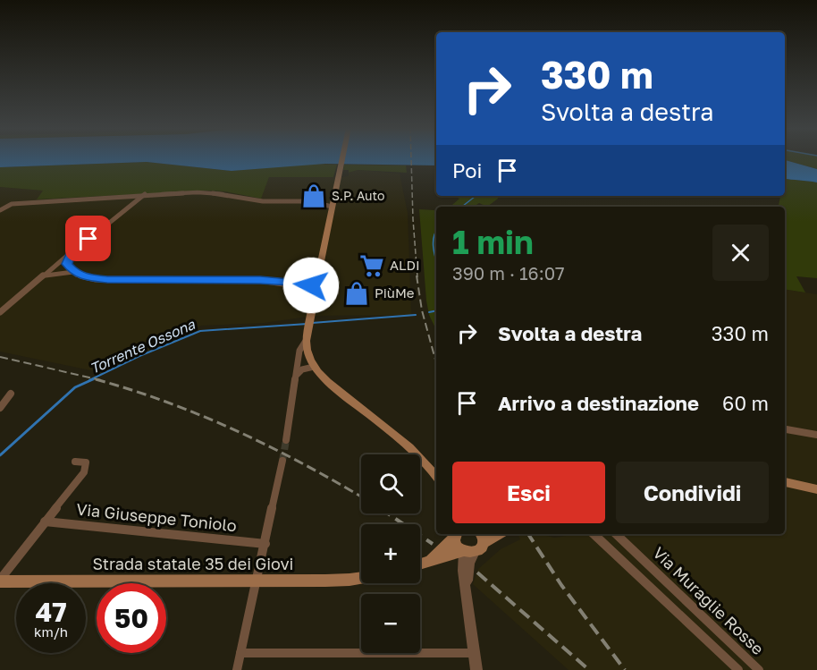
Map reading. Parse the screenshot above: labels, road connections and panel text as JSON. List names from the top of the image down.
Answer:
{
  "streets": {
    "main road": ["Strada statale 35 dei Giovi"],
    "street": ["Via Giuseppe Toniolo", "Via Muraglie Rosse"]
  },
  "crossings": [
    ["Via Giuseppe Toniolo", "Strada statale 35 dei Giovi"]
  ],
  "water": ["Torrente Ossona"],
  "places": {
    "shop": ["S.P. Auto", "PiùMe"],
    "supermarket": ["ALDI"]
  },
  "page": {
    "turn": ["330 m", "Svolta a destra"],
    "then": "Poi",
    "heading": ["1 min", "390 m · 16:07"],
    "list": [
      {
        "name": "Svolta a destra",
        "value": "330 m"
      },
      {
        "name": "Arrivo a destinazione",
        "value": "60 m"
      }
    ],
    "buttons": ["Esci", "Condividi"],
    "map_buttons": ["+", "−"],
    "speed": "47 km/h",
    "limit": "50"
  }
}
